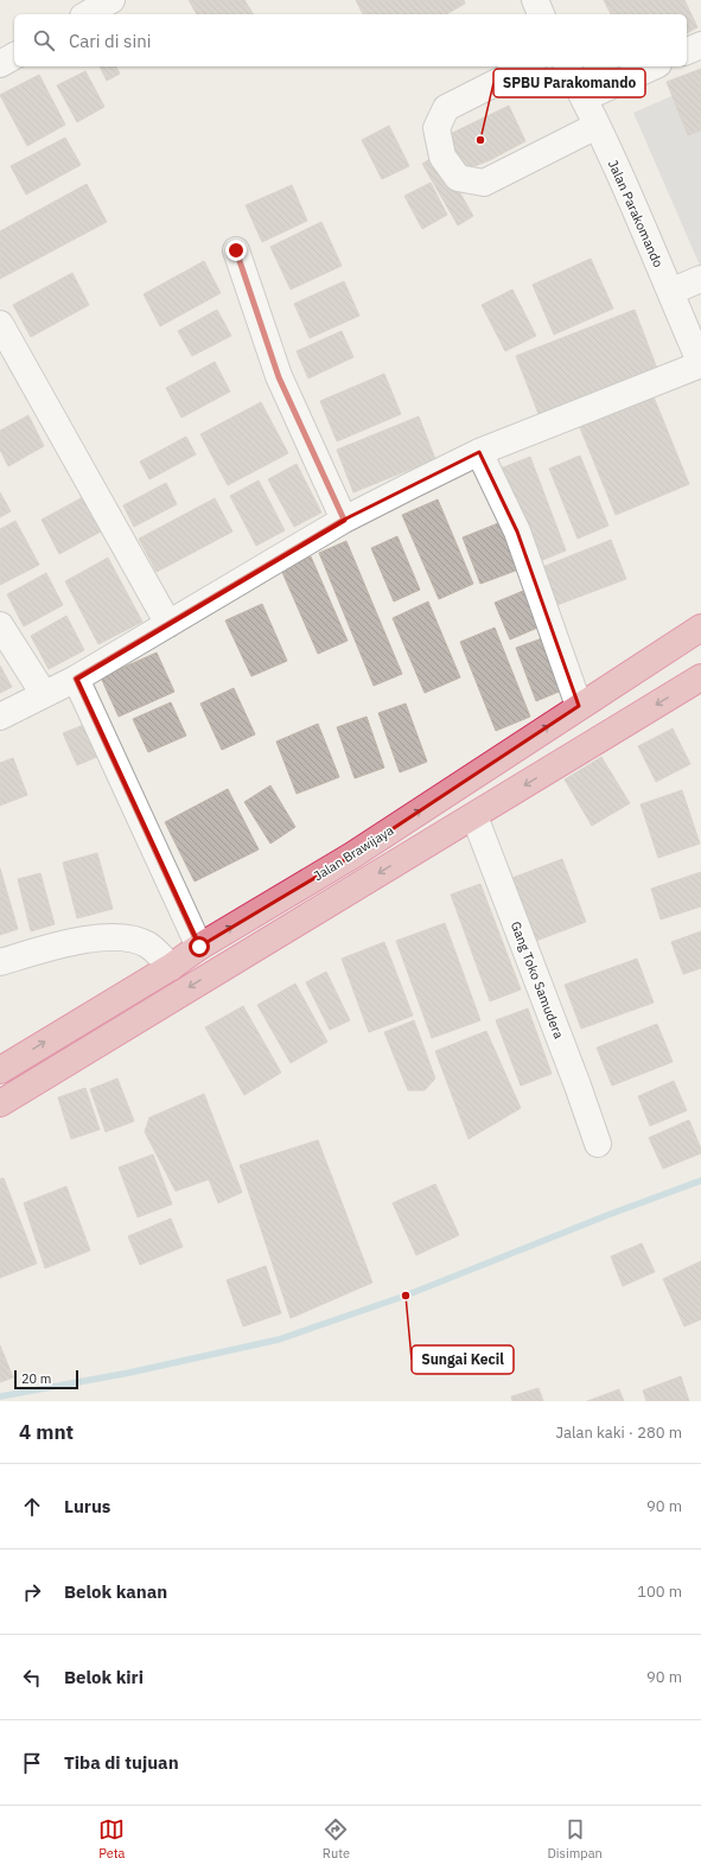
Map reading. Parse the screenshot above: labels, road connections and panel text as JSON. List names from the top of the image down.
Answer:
{
  "streets": {
    "highway": ["Jalan Brawijaya"],
    "street": ["Jalan Parakomando", "Gang Toko Samudera"]
  },
  "places": ["SPBU Parakomando", "Sungai Kecil"],
  "scale_bar": "20 m",
  "page": {
    "search": "Cari di sini",
    "scale": "20 m",
    "heading": ["4 mnt", "Jalan kaki · 280 m"],
    "list": [
      ["Lurus", "90 m"],
      ["Belok kanan", "100 m"],
      ["Belok kiri", "90 m"],
      "Tiba di tujuan"
    ],
    "nav": ["Peta", "Rute", "Disimpan"]
  }
}
